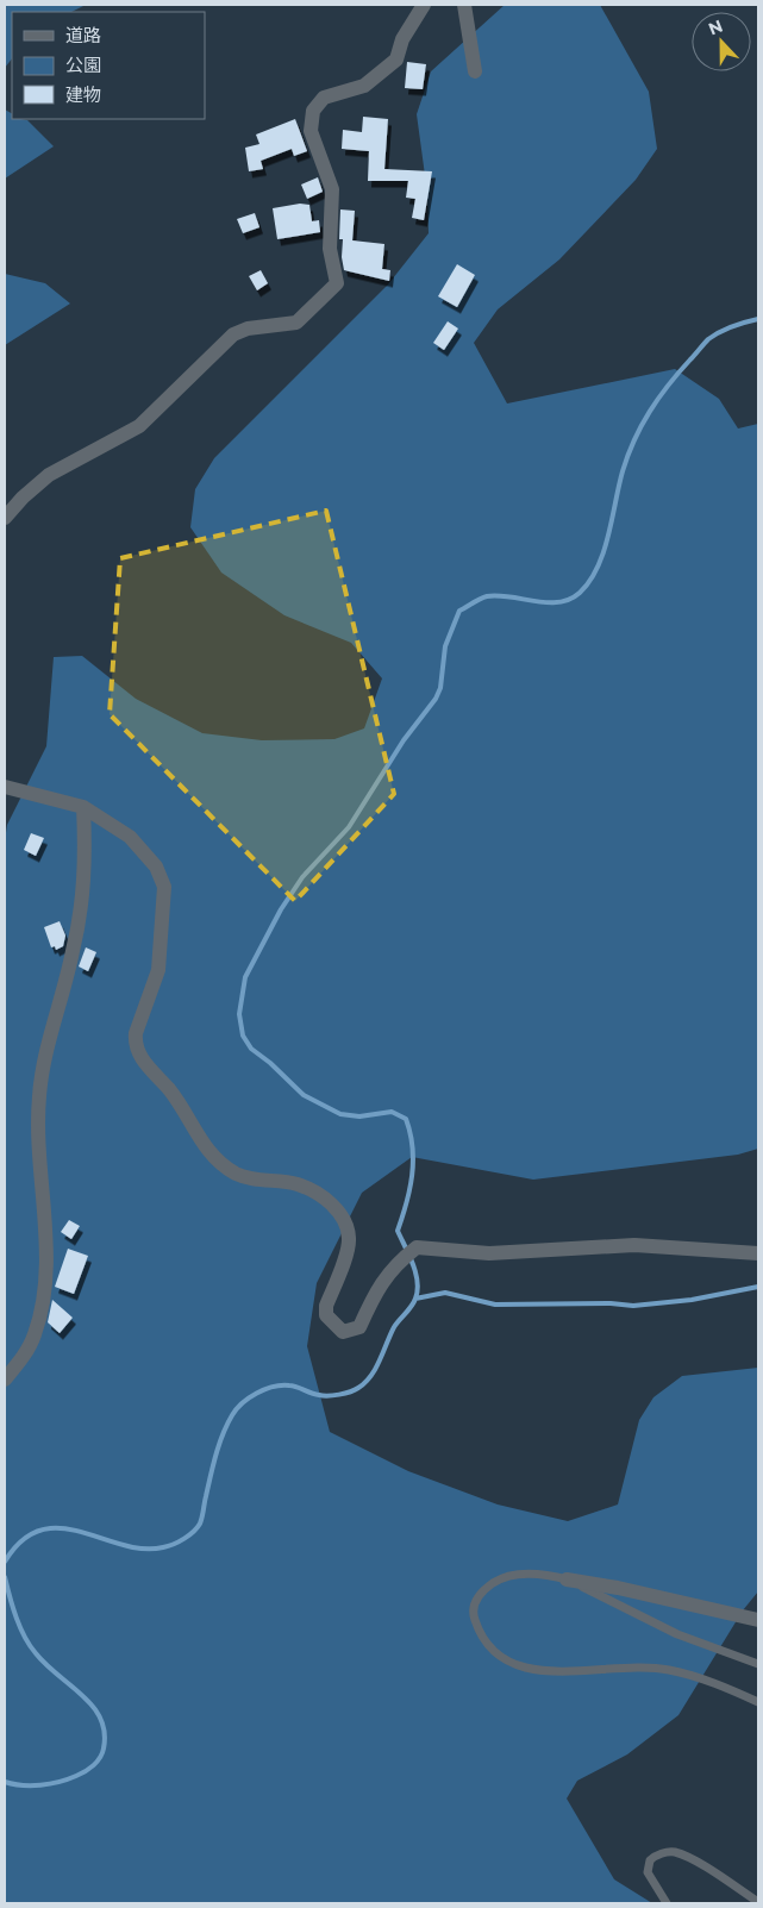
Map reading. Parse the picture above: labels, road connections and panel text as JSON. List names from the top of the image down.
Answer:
{
  "legend": ["道路", "公園", "建物"],
  "north": "top"
}
